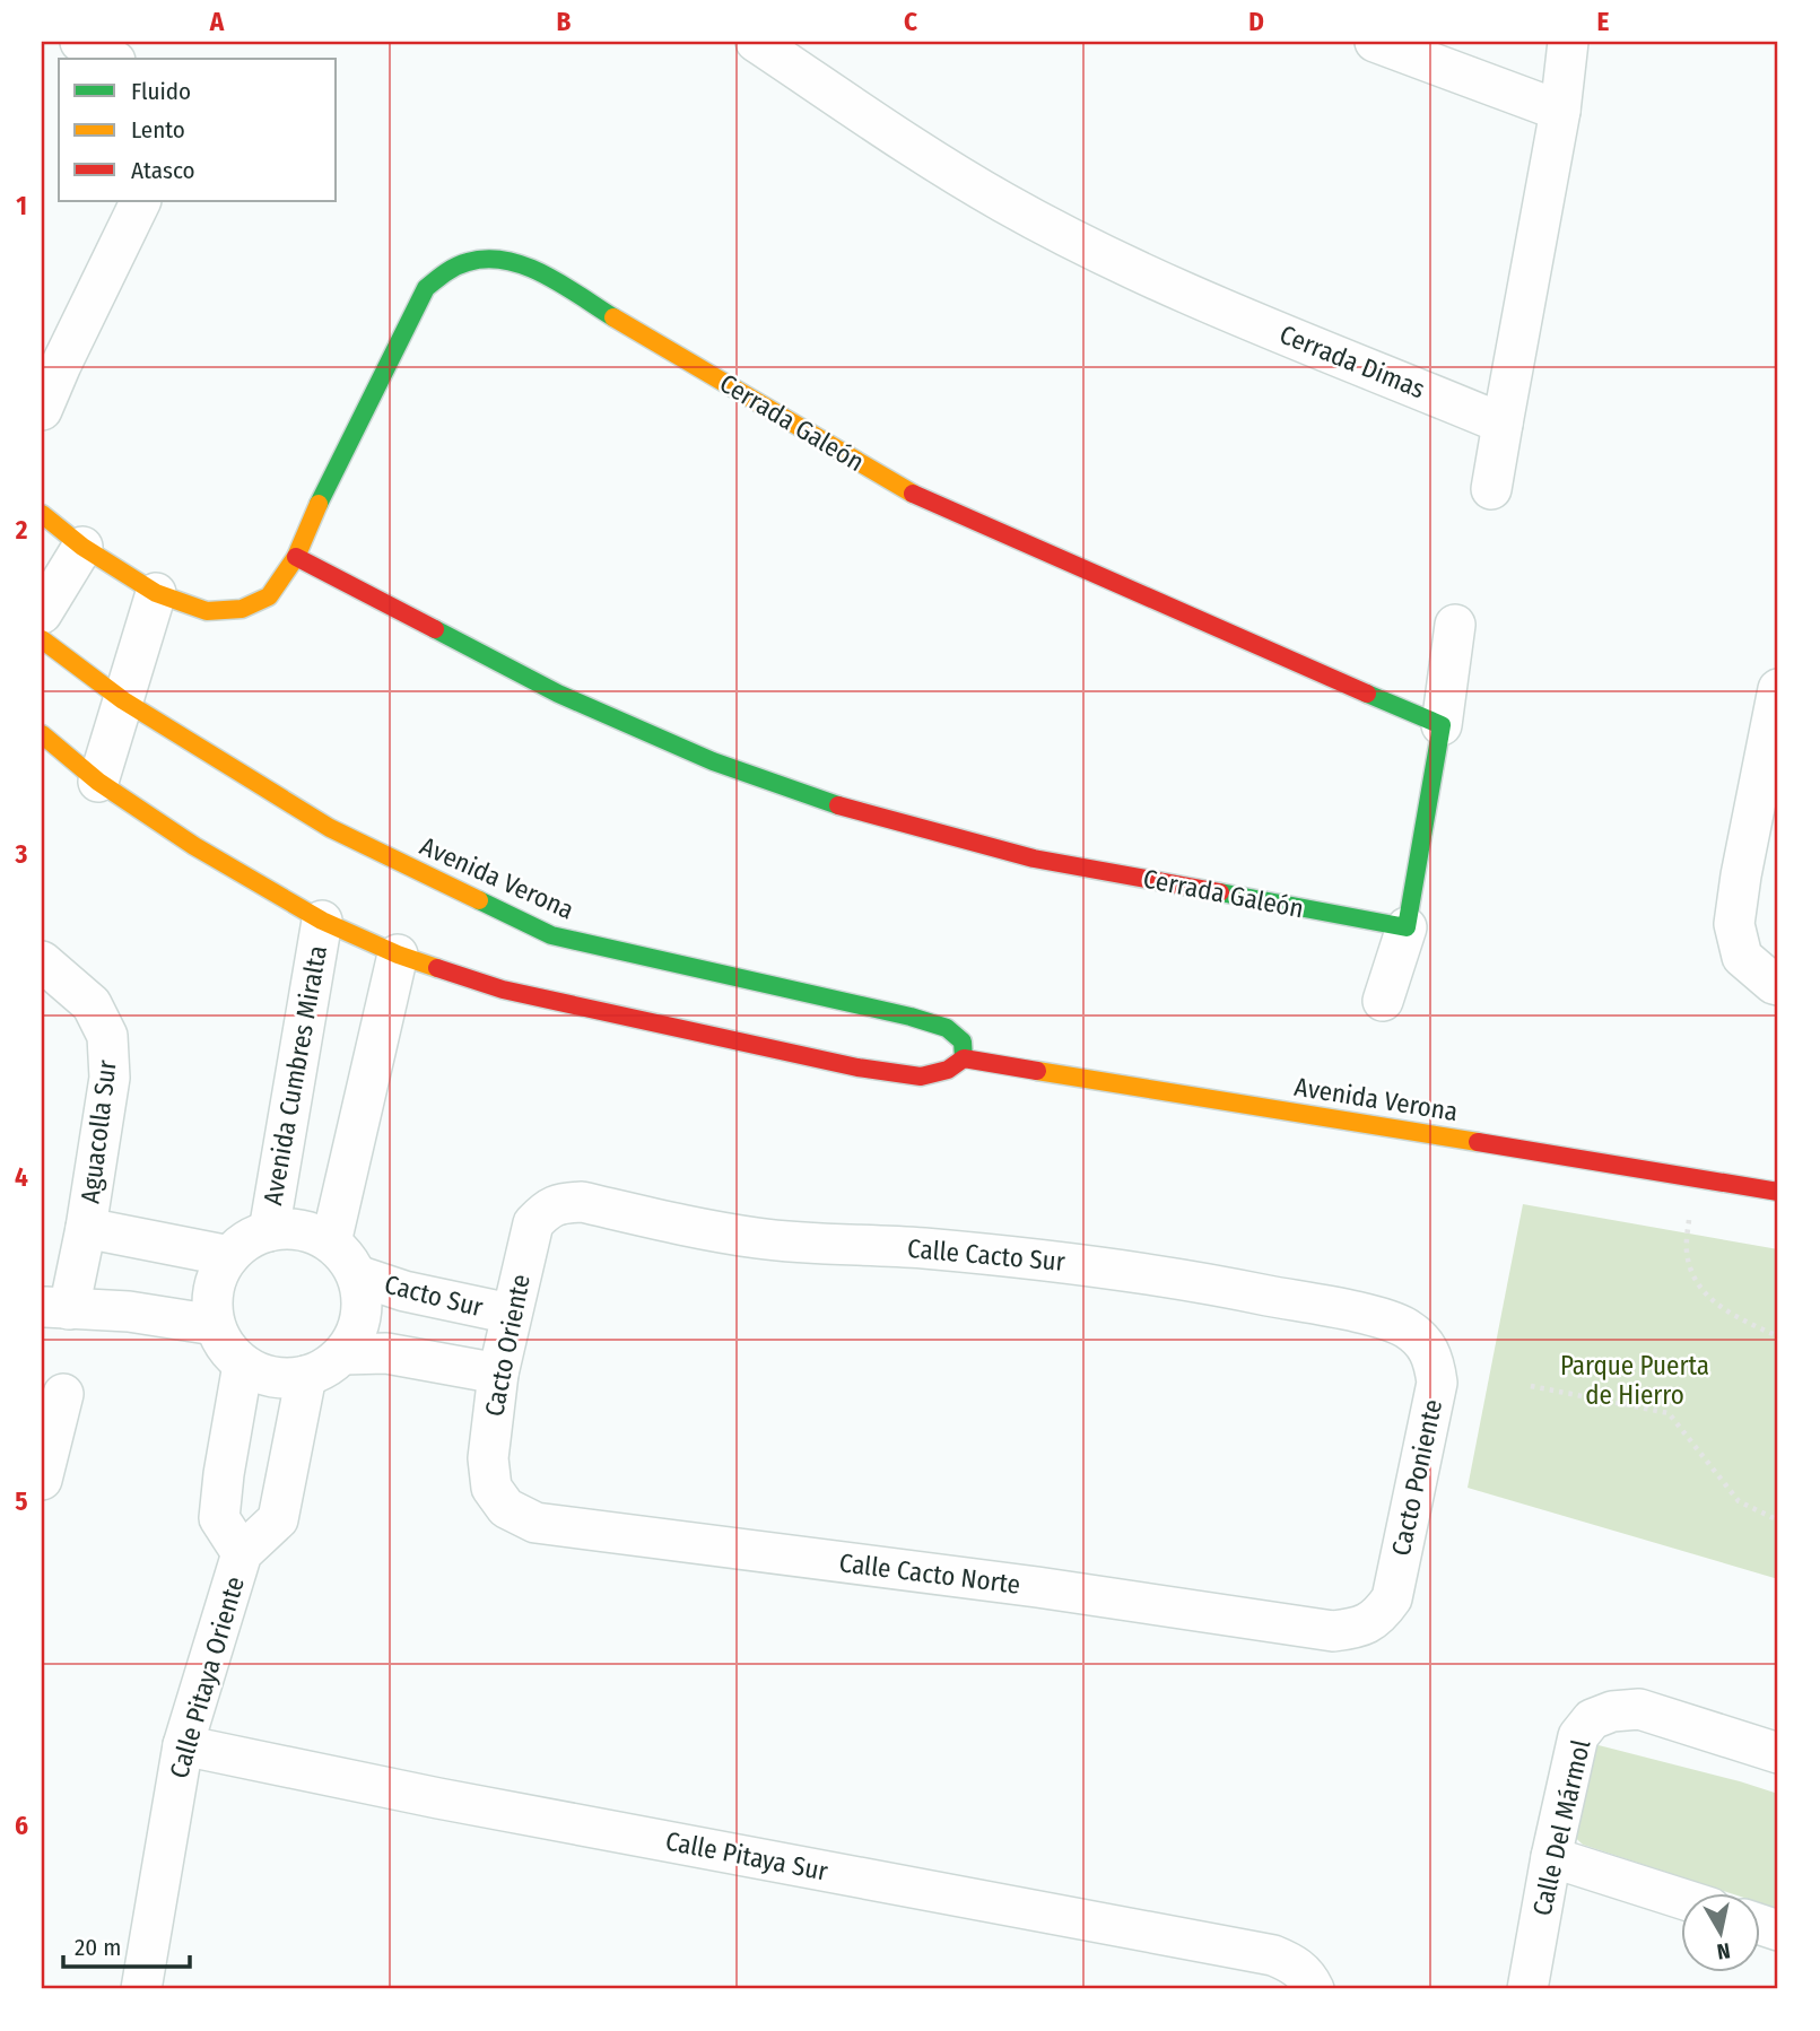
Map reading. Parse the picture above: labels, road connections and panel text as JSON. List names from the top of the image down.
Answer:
{
  "streets": {
    "street": [
      "Cerrada Dimas",
      "Cerrada Galeón",
      "Avenida Verona",
      "Avenida Cumbres Miralta",
      "Aguacolla Sur",
      "Calle Cacto Sur",
      "Cacto Sur",
      "Cacto Oriente",
      "Cacto Poniente",
      "Calle Cacto Norte",
      "Calle Pitaya Oriente",
      "Calle Del Mármol",
      "Calle Pitaya Sur"
    ]
  },
  "crossings": [
    ["Avenida Cumbres Miralta", "Aguacolla Sur"],
    ["Avenida Cumbres Miralta", "Cacto Sur"],
    ["Avenida Cumbres Miralta", "Calle Pitaya Oriente"],
    ["Aguacolla Sur", "Cacto Sur"],
    ["Aguacolla Sur", "Calle Pitaya Oriente"],
    ["Calle Cacto Sur", "Cacto Oriente"],
    ["Calle Cacto Sur", "Cacto Poniente"],
    ["Cacto Sur", "Cacto Oriente"],
    ["Cacto Sur", "Calle Pitaya Oriente"],
    ["Cacto Oriente", "Calle Cacto Norte"],
    ["Cacto Poniente", "Calle Cacto Norte"],
    ["Calle Pitaya Oriente", "Calle Pitaya Sur"]
  ],
  "parks": ["Parque Puerta de Hierro"],
  "legend": ["Fluido", "Lento", "Atasco"],
  "scale_bar": "20 m",
  "north": "bottom",
  "grid": {
    "columns": [
      "A",
      "B",
      "C",
      "D",
      "E"
    ],
    "rows": [
      "1",
      "2",
      "3",
      "4",
      "5",
      "6"
    ]
  }
}
